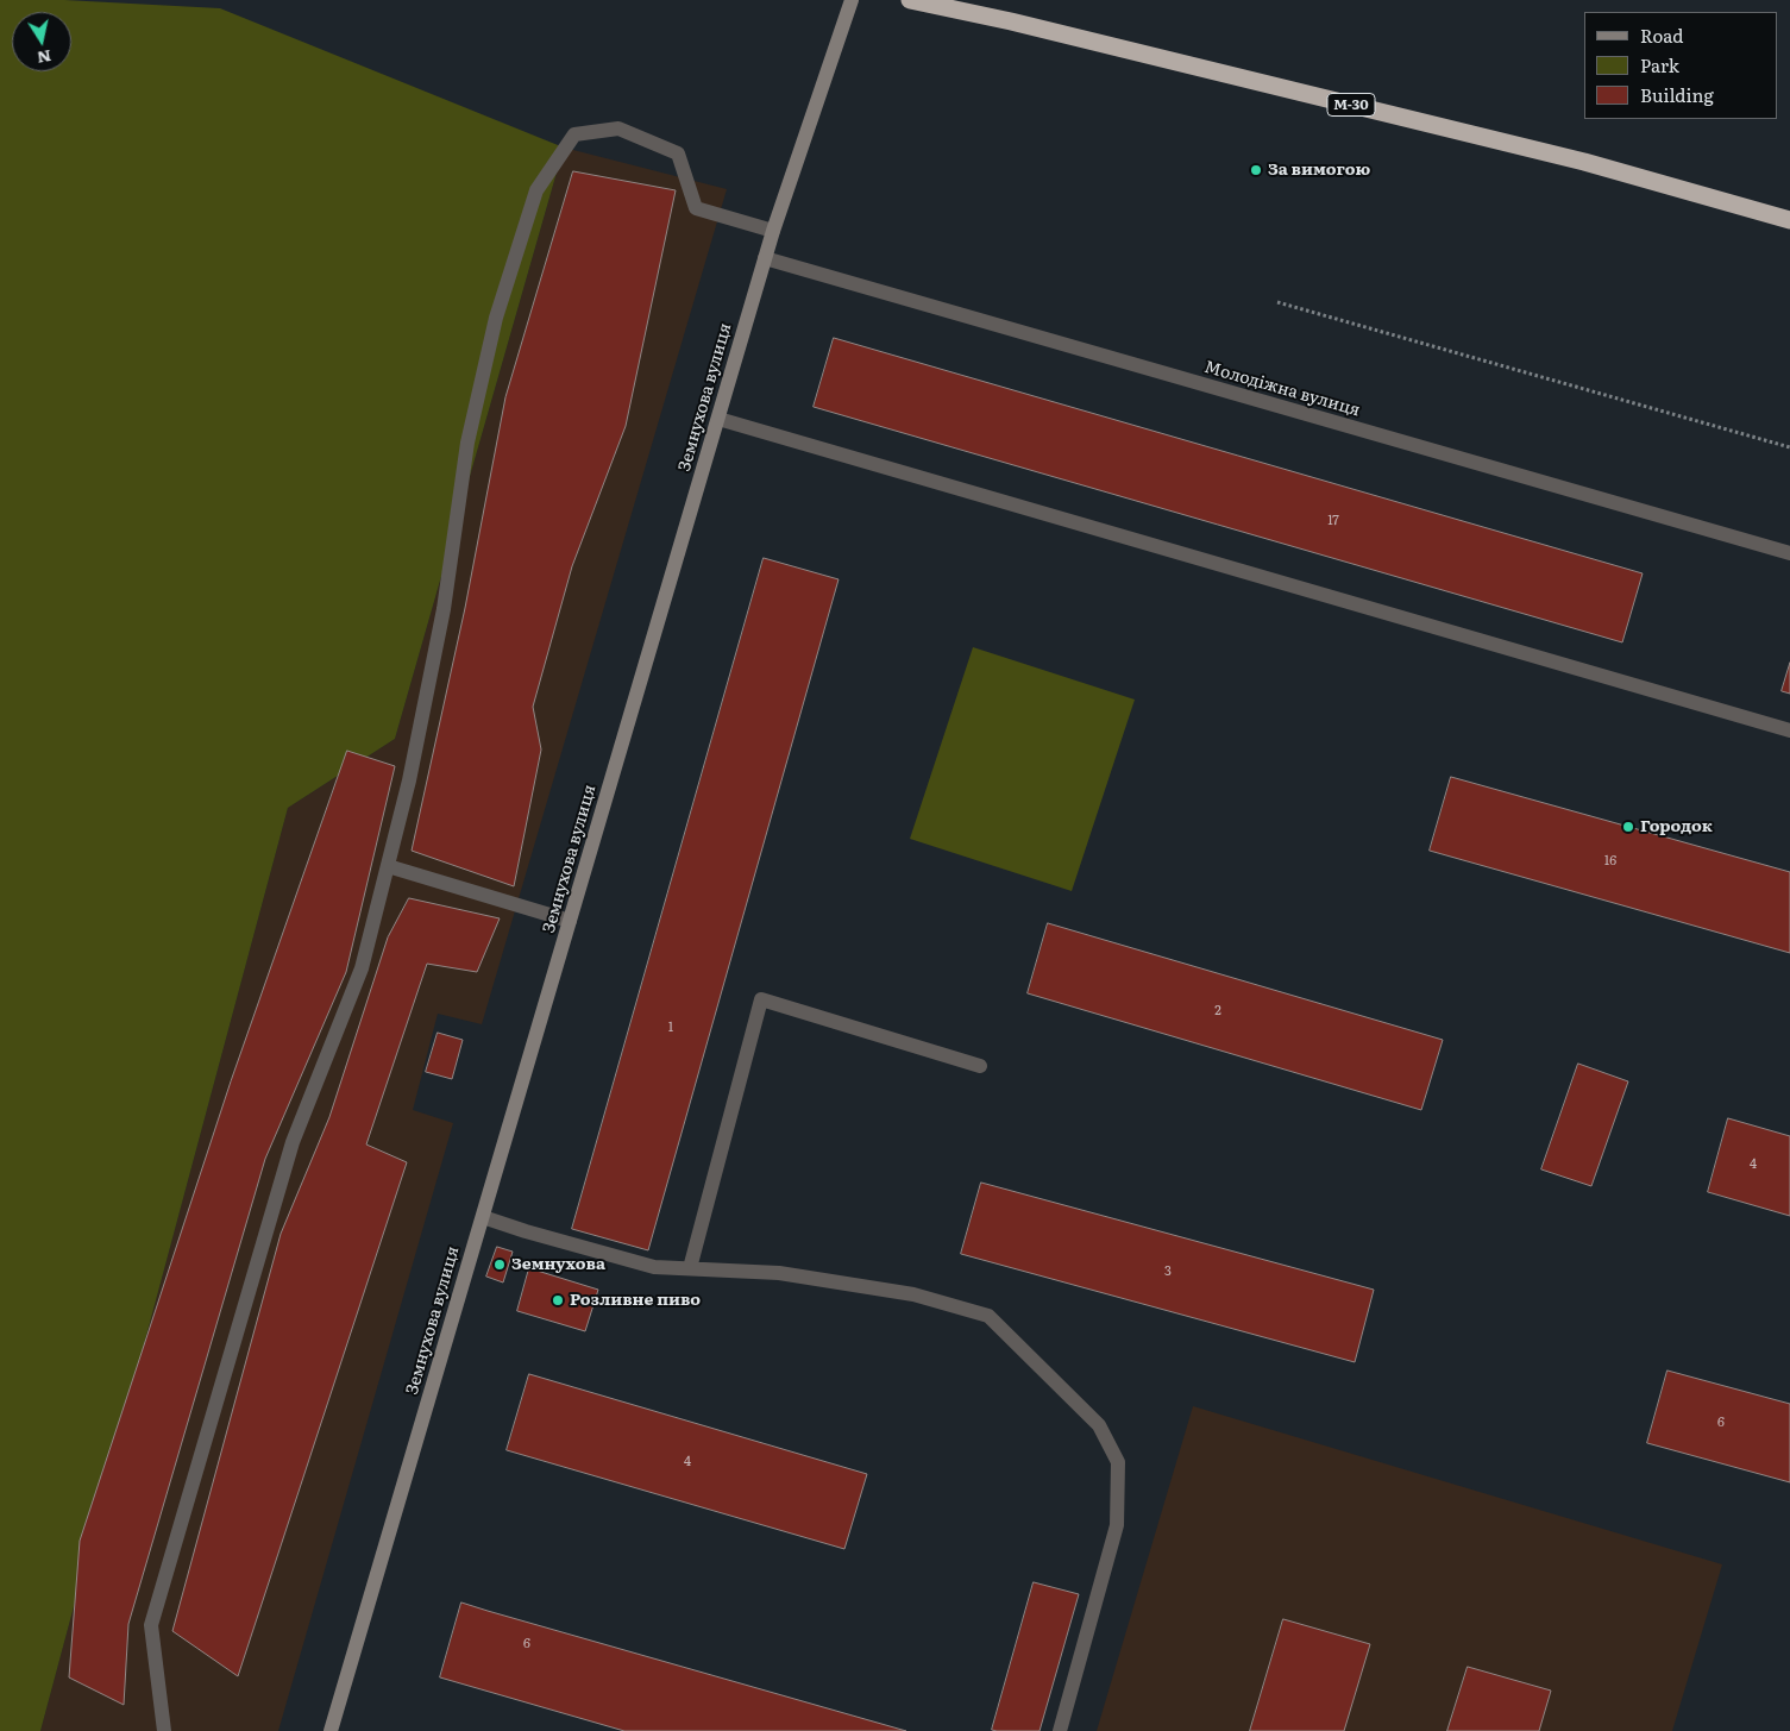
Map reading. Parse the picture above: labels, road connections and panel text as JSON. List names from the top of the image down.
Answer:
{
  "streets": {
    "highway": ["М-30"],
    "street": ["Молодіжна вулиця", "Земнухова вулиця"]
  },
  "crossings": [
    ["Молодіжна вулиця", "Земнухова вулиця"]
  ],
  "places": [
    "За вимогою",
    "Городок",
    "Земнухова",
    "Розливне пиво"
  ],
  "house_numbers": [
    "17",
    "16",
    "2",
    "1",
    "4",
    "3",
    "6",
    "4",
    "6"
  ],
  "legend": ["Road", "Park", "Building"],
  "north": "bottom"
}
